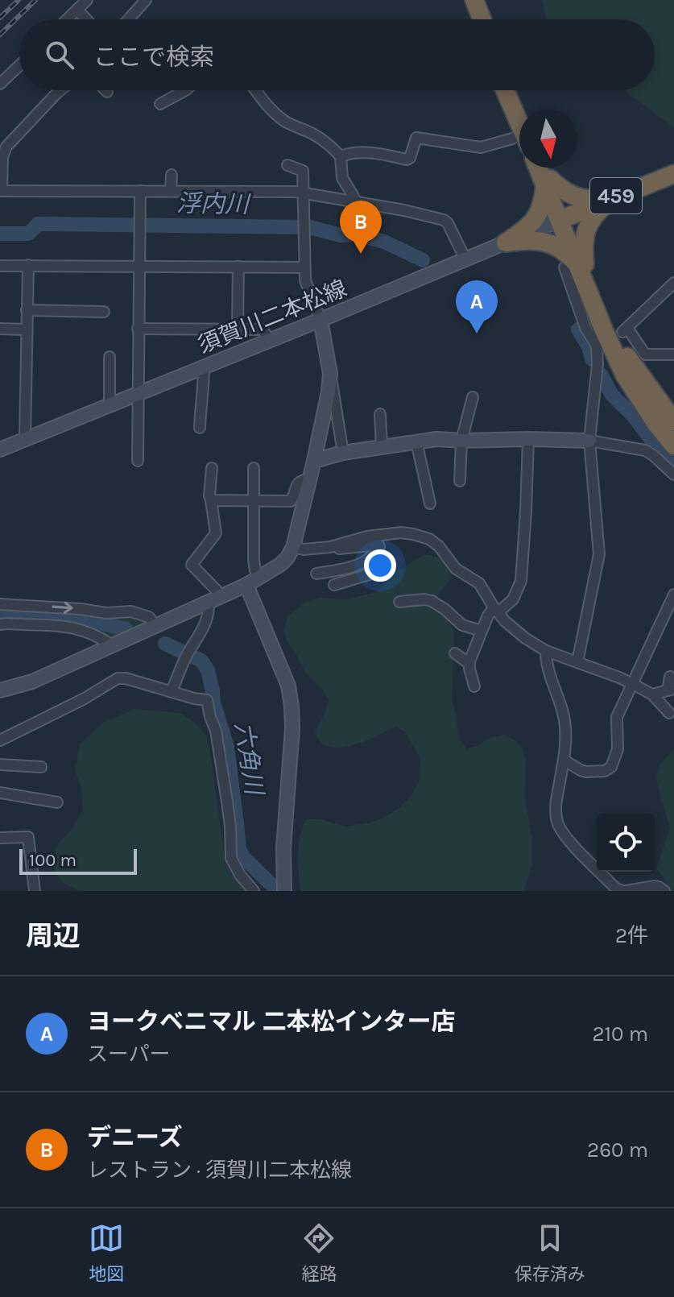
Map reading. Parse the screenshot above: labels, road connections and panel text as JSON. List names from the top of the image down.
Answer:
{
  "streets": {
    "highway": ["459"],
    "street": ["須賀川二本松線"]
  },
  "crossings": [
    ["459", "須賀川二本松線"]
  ],
  "water": ["浮内川", "六角川"],
  "scale_bar": "100 m",
  "north": "bottom",
  "page": {
    "search": "ここで検索",
    "pins": ["B", "A"],
    "scale": "100 m",
    "heading": ["周辺", "2件"],
    "list": [
      {
        "mark": "A",
        "name": "ヨークベニマル 二本松インター店",
        "note": "スーパー",
        "value": "210 m"
      },
      {
        "mark": "B",
        "name": "デニーズ",
        "note": "レストラン · 須賀川二本松線",
        "value": "260 m"
      }
    ],
    "nav": ["地図", "経路", "保存済み"]
  }
}
